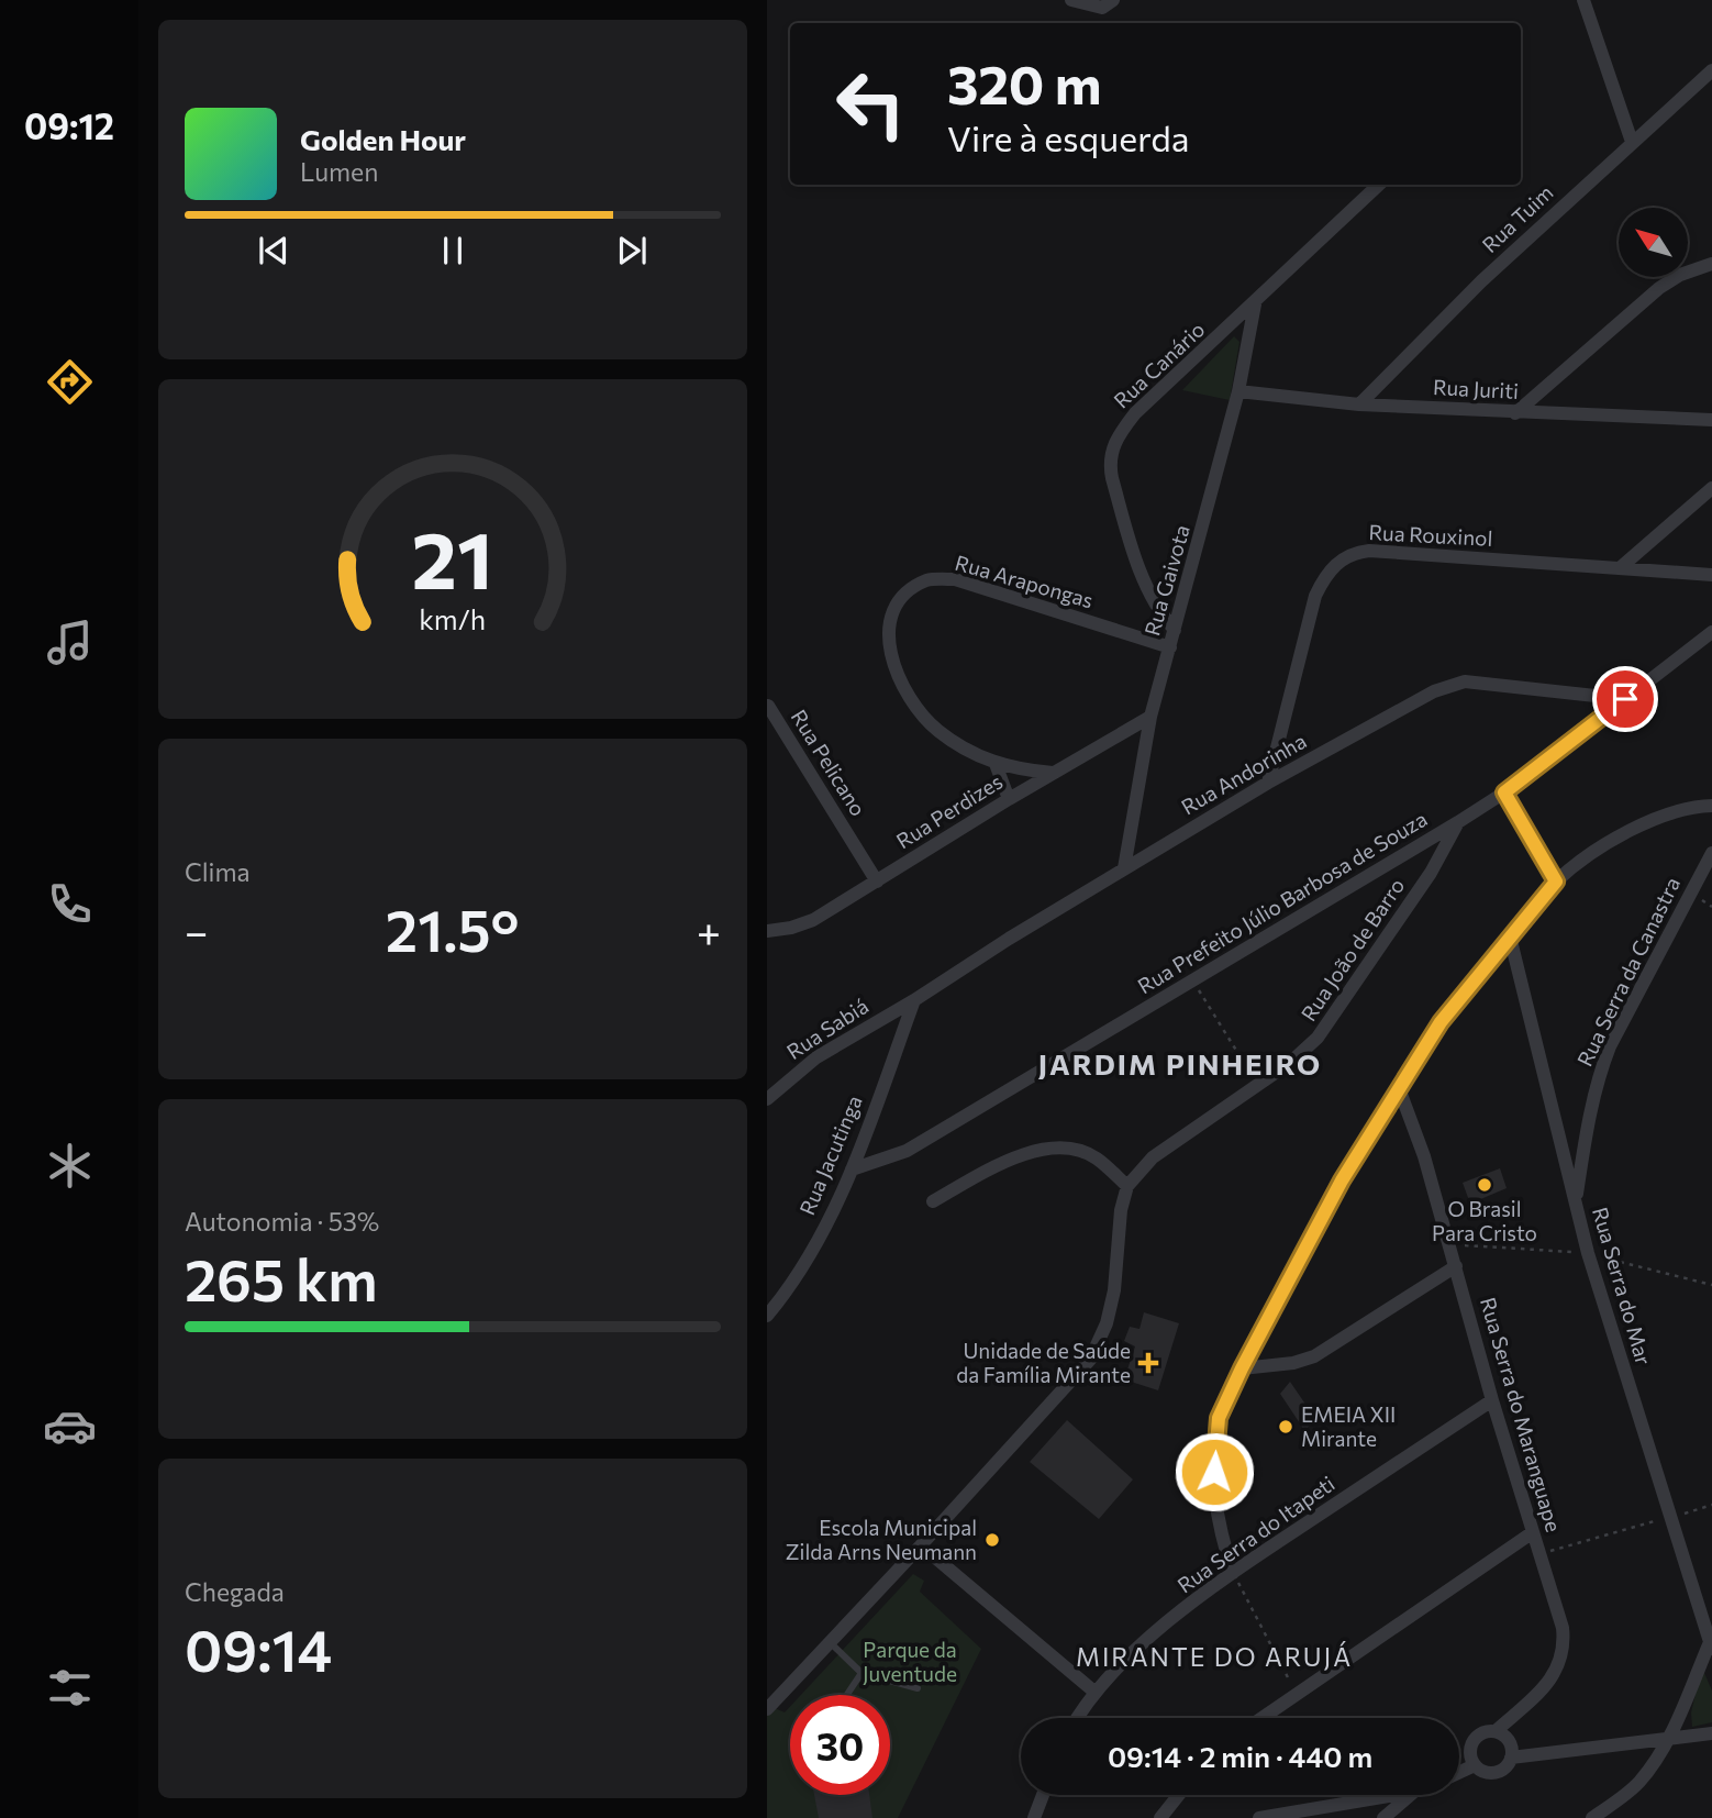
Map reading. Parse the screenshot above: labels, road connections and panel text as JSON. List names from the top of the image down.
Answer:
{
  "streets": {
    "street": [
      "Rua Tuim",
      "Rua Canário",
      "Rua Juriti",
      "Rua Rouxinol",
      "Rua Gaivota",
      "Rua Arapongas",
      "Rua Pelicano",
      "Rua Andorinha",
      "Rua Perdizes",
      "Rua Prefeito Júlio Barbosa de Souza",
      "Rua João de Barro",
      "Rua Serra da Canastra",
      "Rua Sabiá",
      "Rua Jacutinga",
      "Rua Serra do Mar",
      "Rua Serra do Maranguape",
      "Rua Serra do Itapeti"
    ]
  },
  "crossings": [
    ["Rua Tuim", "Rua Juriti"],
    ["Rua Canário", "Rua Gaivota"],
    ["Rua Juriti", "Rua Gaivota"],
    ["Rua Rouxinol", "Rua Andorinha"],
    ["Rua Gaivota", "Rua Arapongas"],
    ["Rua Gaivota", "Rua Andorinha"],
    ["Rua Gaivota", "Rua Perdizes"],
    ["Rua Arapongas", "Rua Perdizes"],
    ["Rua Pelicano", "Rua Perdizes"],
    ["Rua Andorinha", "Rua Prefeito Júlio Barbosa de Souza"],
    ["Rua Andorinha", "Rua Sabiá"],
    ["Rua Andorinha", "Rua Jacutinga"],
    ["Rua Prefeito Júlio Barbosa de Souza", "Rua João de Barro"],
    ["Rua Prefeito Júlio Barbosa de Souza", "Rua Jacutinga"],
    ["Rua Serra da Canastra", "Rua Serra do Mar"],
    ["Rua Sabiá", "Rua Jacutinga"],
    ["Rua Serra do Maranguape", "Rua Serra do Itapeti"]
  ],
  "districts": ["JARDIM PINHEIRO", "MIRANTE DO ARUJÁ"],
  "parks": ["Parque da Juventude"],
  "places": {
    "other": ["O Brasil Para Cristo", "EMEIA XII Mirante", "Escola Municipal Zilda Arns Neumann"],
    "health": ["Unidade de Saúde da Família Mirante"]
  },
  "north": "top left",
  "page": {
    "tabs": "09:12",
    "turn": ["320 m", "Vire à esquerda"],
    "song": ["Golden Hour", "Lumen"],
    "tile": [
      "Clima",
      ["Autonomia · 53%", "265 km"],
      ["Chegada", "09:14"]
    ],
    "heat": ["−", "21.5°", "+"],
    "limit": "30",
    "trip": "09:14 · 2 min · 440 m",
    "gauge": ["21", "km/h"]
  }
}
